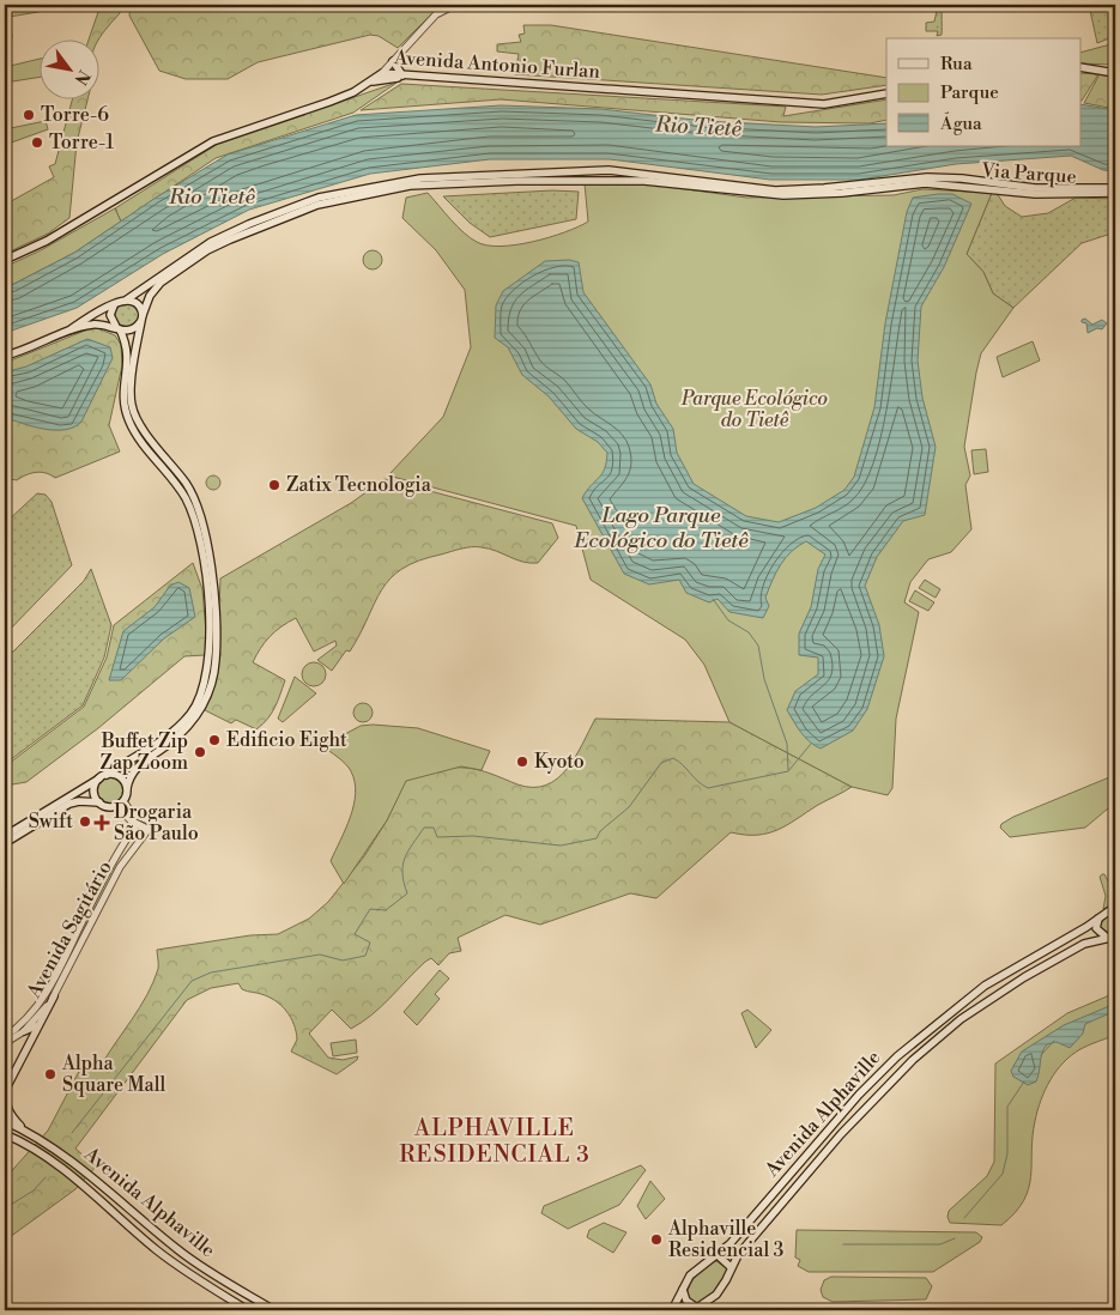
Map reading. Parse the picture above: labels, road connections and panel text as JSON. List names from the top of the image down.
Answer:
{
  "streets": {
    "main road": ["Avenida Antonio Furlan", "Via Parque", "Avenida Alphaville"],
    "street": ["Avenida Sagitário"]
  },
  "districts": ["ALPHAVILLE RESIDENCIAL 3"],
  "water": ["Rio Tietê", "Lago Parque Ecológico do Tietê"],
  "parks": ["Parque Ecológico do Tietê"],
  "places": {
    "other": [
      "Torre-6",
      "Torre-1",
      "Zatix Tecnologia",
      "Edificio Eight",
      "Buffet Zip Zap Zoom",
      "Kyoto",
      "Swift",
      "Alpha Square Mall",
      "Alphaville Residencial 3"
    ],
    "health": ["Drogaria São Paulo"]
  },
  "legend": ["Rua", "Parque", "Água"],
  "north": "bottom right"
}
